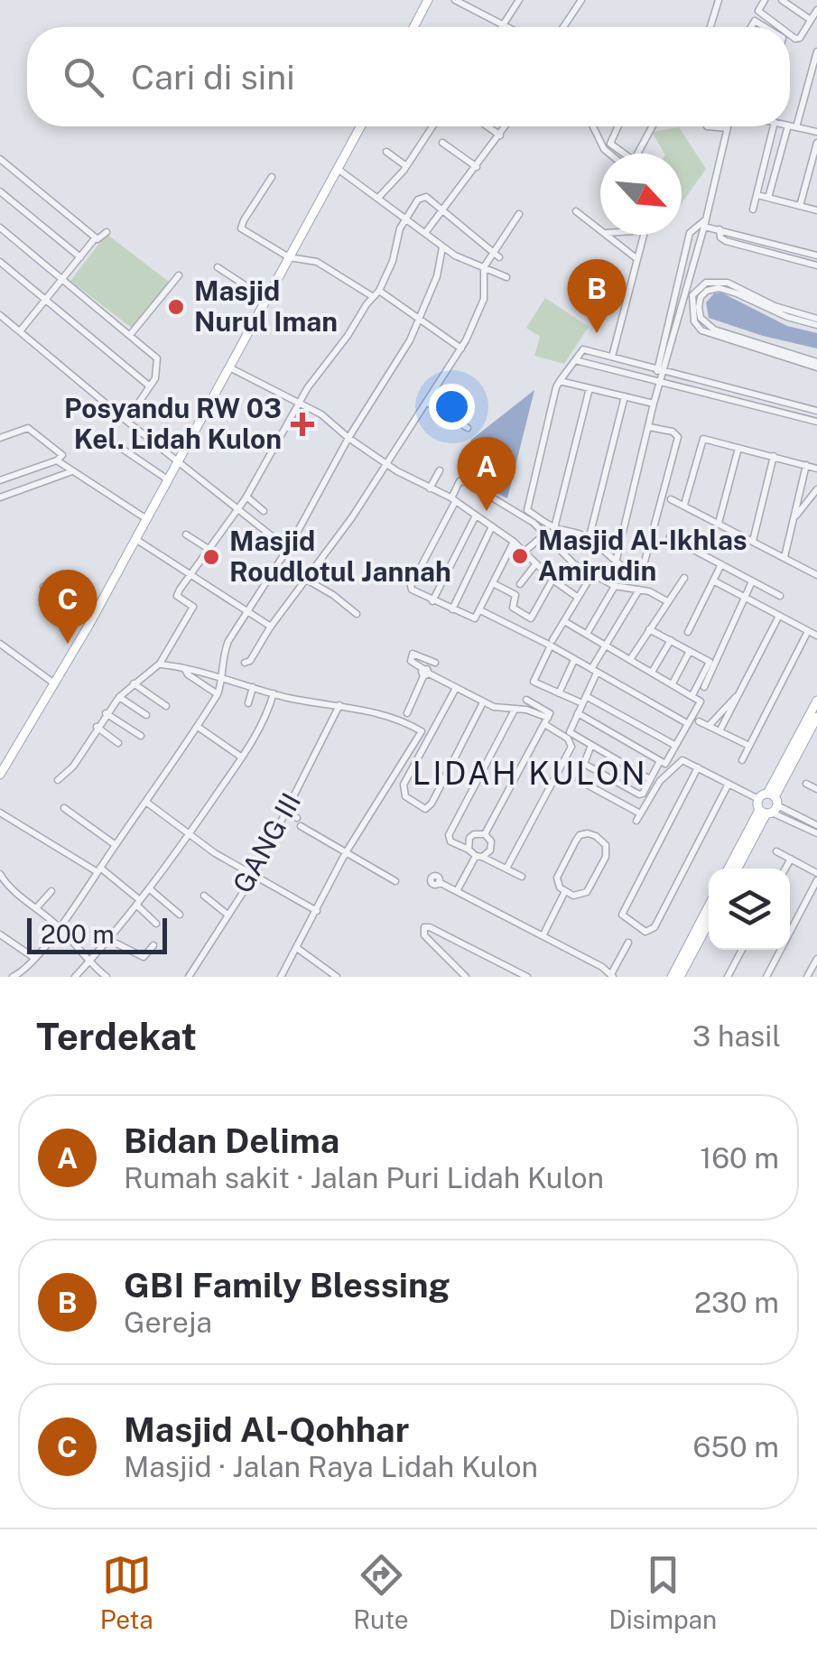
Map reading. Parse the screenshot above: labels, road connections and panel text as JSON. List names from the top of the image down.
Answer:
{
  "streets": {
    "street": ["GANG III"]
  },
  "districts": ["LIDAH KULON"],
  "places": {
    "other": ["Masjid Nurul Iman", "Masjid Al-Ikhlas Amirudin", "Masjid Roudlotul Jannah"],
    "health": ["Posyandu RW 03 Kel. Lidah Kulon"]
  },
  "scale_bar": "200 m",
  "north": "bottom right",
  "page": {
    "search": "Cari di sini",
    "pins": ["B", "A", "C"],
    "scale": "200 m",
    "heading": ["Terdekat", "3 hasil"],
    "list": [
      {
        "mark": "A",
        "name": "Bidan Delima",
        "note": "Rumah sakit · Jalan Puri Lidah Kulon",
        "value": "160 m"
      },
      {
        "mark": "B",
        "name": "GBI Family Blessing",
        "note": "Gereja",
        "value": "230 m"
      },
      {
        "mark": "C",
        "name": "Masjid Al-Qohhar",
        "note": "Masjid · Jalan Raya Lidah Kulon",
        "value": "650 m"
      }
    ],
    "nav": ["Peta", "Rute", "Disimpan"]
  }
}
